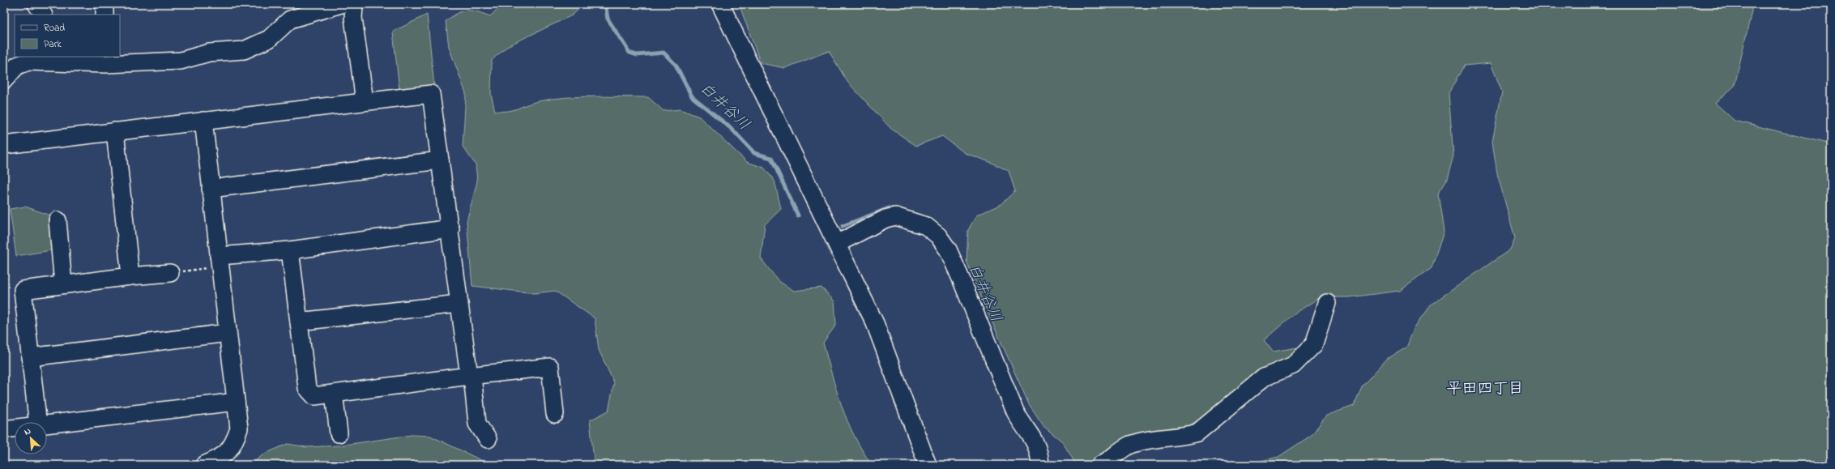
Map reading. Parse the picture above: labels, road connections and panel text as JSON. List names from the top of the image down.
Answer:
{
  "districts": ["平田四丁目"],
  "water": ["白井谷川"],
  "legend": ["Road", "Park"],
  "north": "top left"
}
